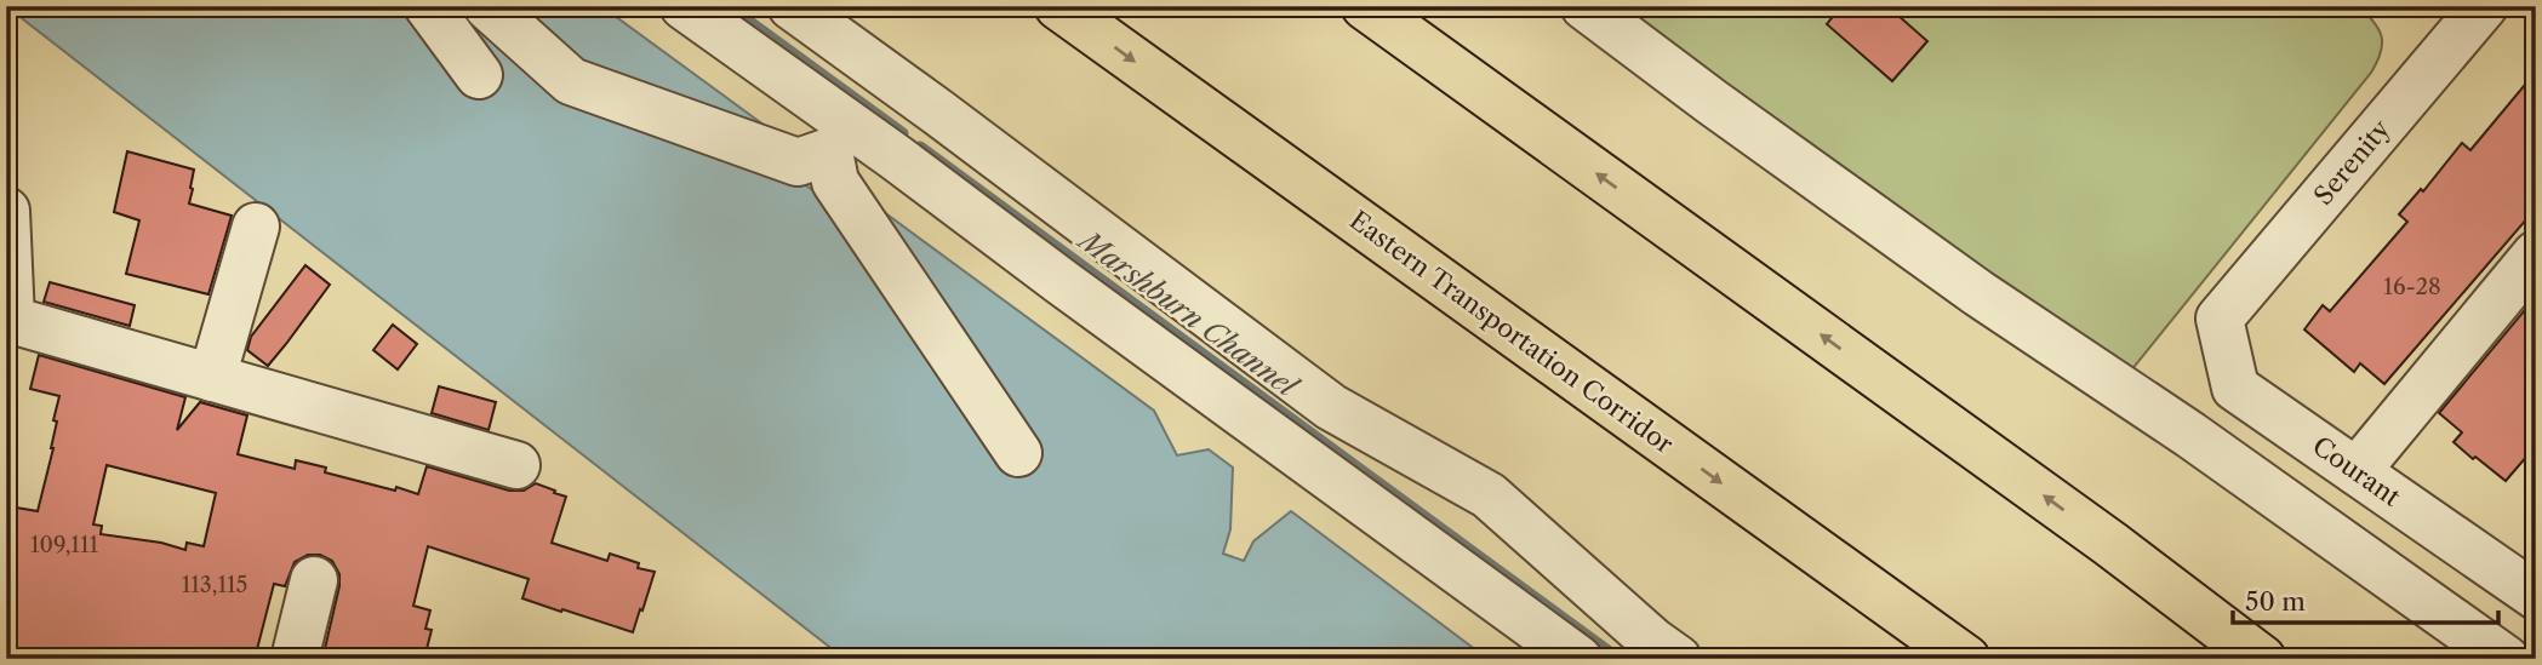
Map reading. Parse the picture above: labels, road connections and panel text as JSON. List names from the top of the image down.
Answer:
{
  "streets": {
    "highway": ["Eastern Transportation Corridor"],
    "street": ["Serenity", "Courant"]
  },
  "crossings": [
    ["Serenity", "Courant"]
  ],
  "water": ["Marshburn Channel"],
  "house_numbers": ["16-28", "109,111", "113,115"],
  "scale_bar": "50 m"
}
